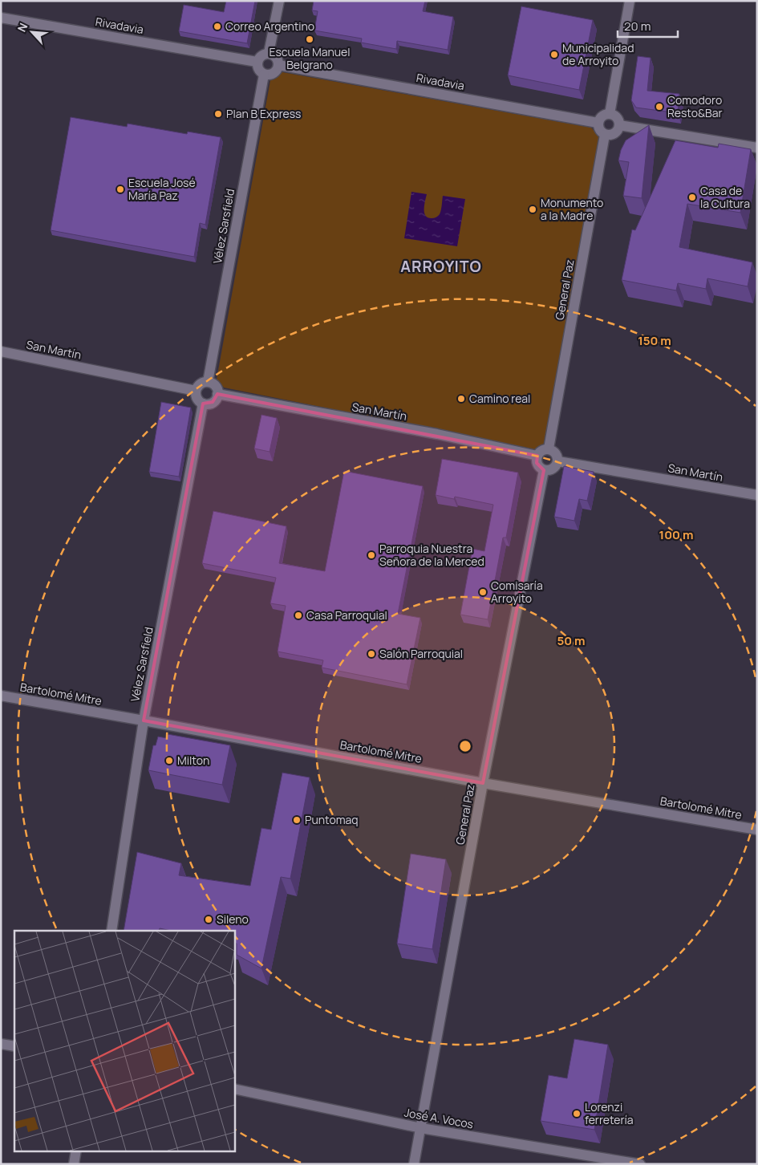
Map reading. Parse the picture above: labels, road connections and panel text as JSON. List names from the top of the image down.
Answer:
{
  "streets": {
    "street": [
      "Rivadavia",
      "Vélez Sarsfield",
      "General Paz",
      "San Martín",
      "Bartolomé Mitre",
      "José A. Vocos"
    ]
  },
  "crossings": [
    ["Rivadavia", "Vélez Sarsfield"],
    ["Rivadavia", "General Paz"],
    ["Vélez Sarsfield", "San Martín"],
    ["Vélez Sarsfield", "Bartolomé Mitre"],
    ["General Paz", "San Martín"],
    ["General Paz", "Bartolomé Mitre"],
    ["General Paz", "José A. Vocos"]
  ],
  "districts": ["ARROYITO"],
  "places": [
    "Correo Argentino",
    "Escuela Manuel Belgrano",
    "Municipalidad de Arroyito",
    "Comodoro Resto&Bar",
    "Plan B Express",
    "Escuela José María Paz",
    "Casa de la Cultura",
    "Monumento a la Madre",
    "Camino real",
    "Parroquia Nuestra Señora de la Merced",
    "Comisaría Arroyito",
    "Casa Parroquial",
    "Salón Parroquial",
    "Milton",
    "Puntomaq",
    "Sileno",
    "Lorenzi ferretería"
  ],
  "scale_bar": "20 m",
  "north": "top left",
  "rings": ["150 m", "100 m", "50 m"]
}
